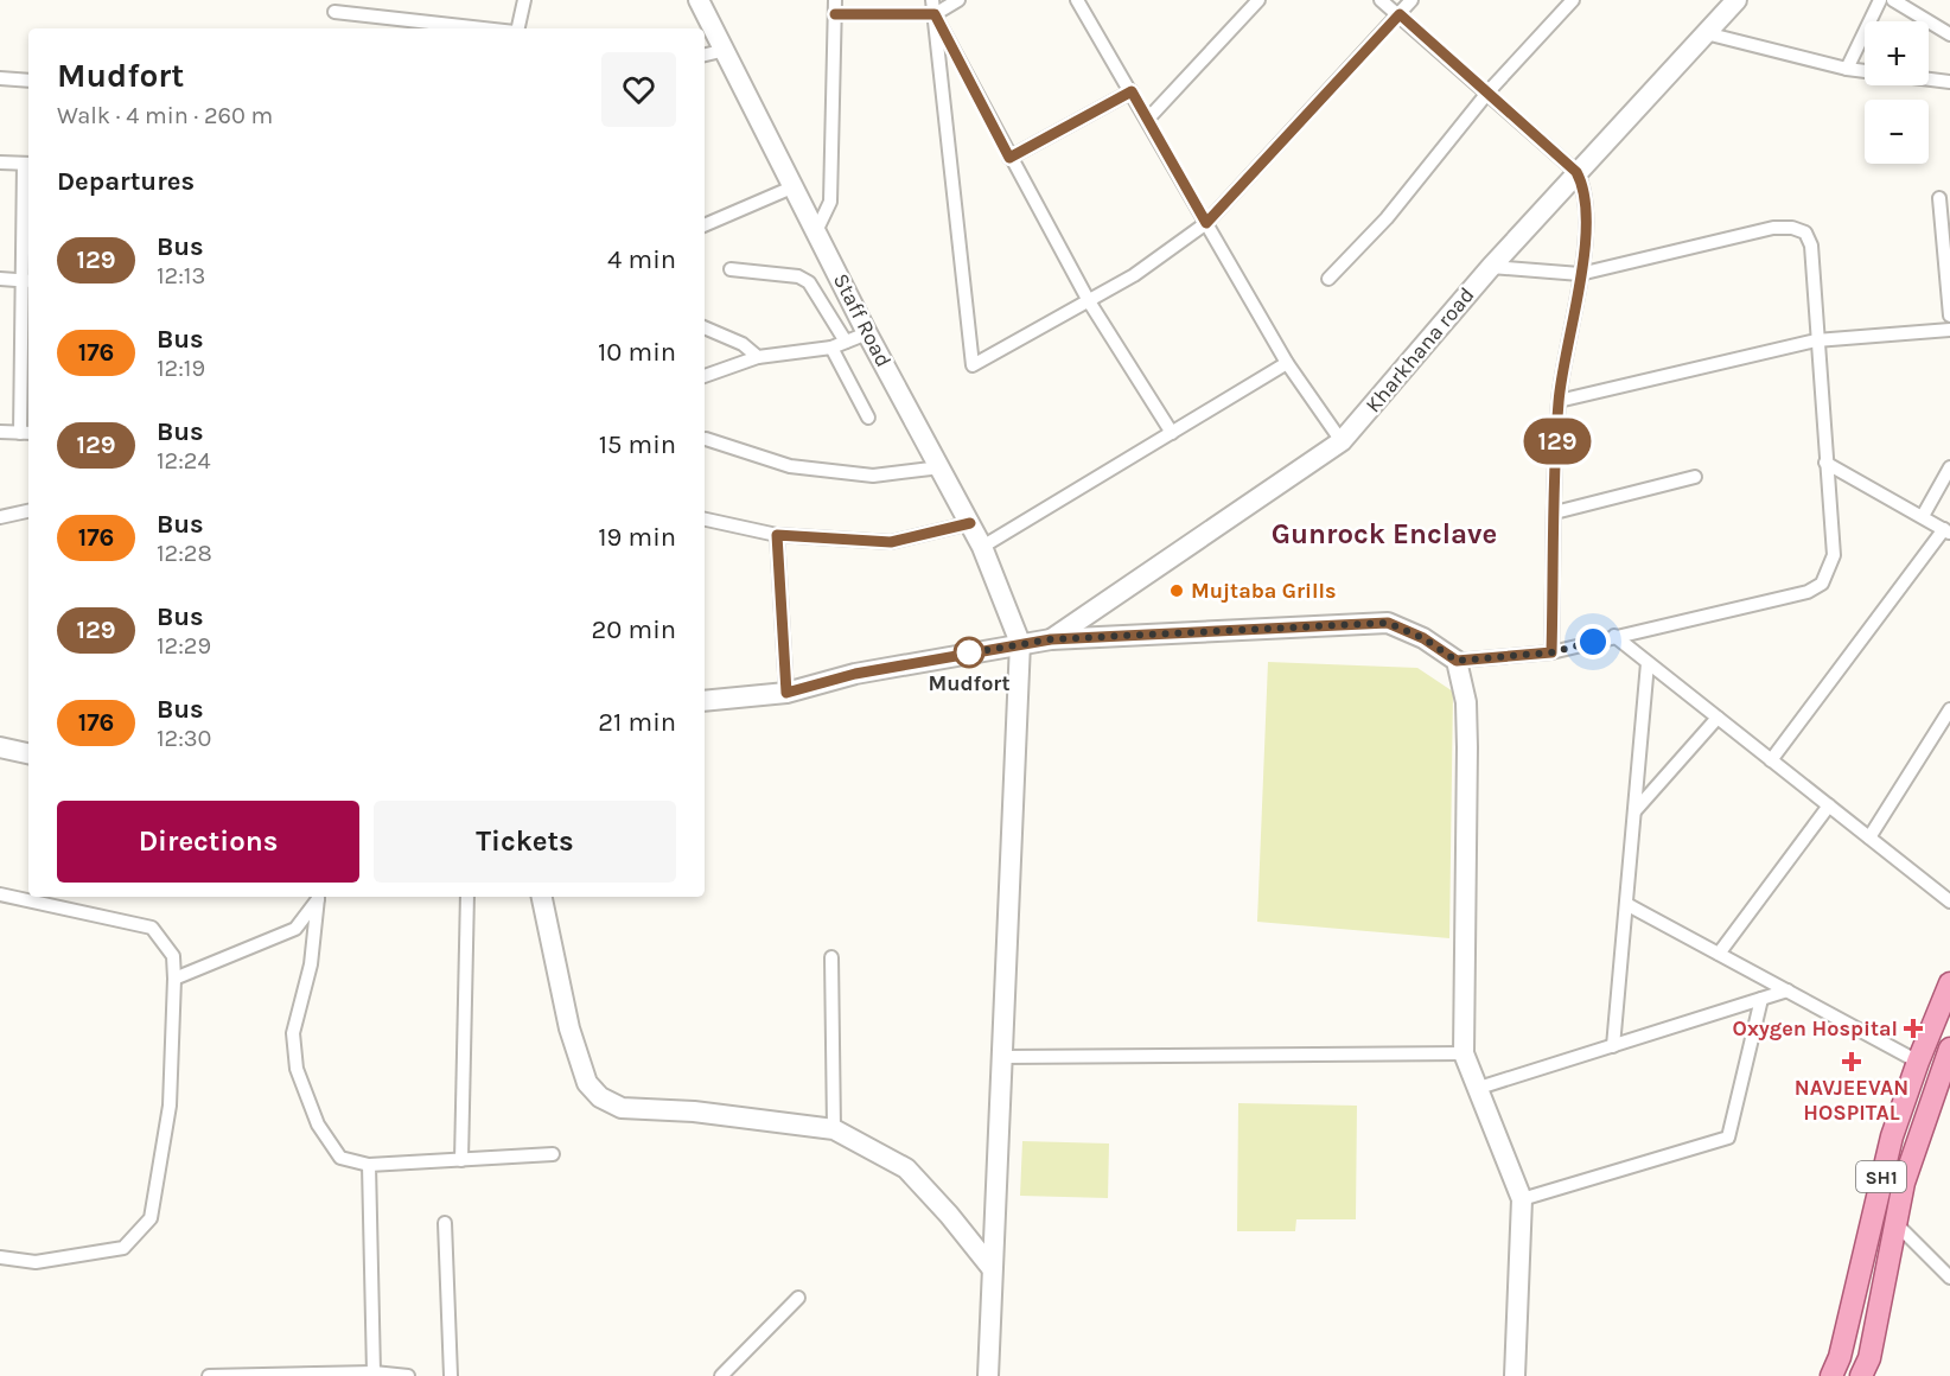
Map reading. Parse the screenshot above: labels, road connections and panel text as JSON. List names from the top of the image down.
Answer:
{
  "streets": {
    "main road": ["SH1"],
    "street": ["Staff Road", "Kharkhana road"]
  },
  "districts": ["Gunrock Enclave"],
  "places": {
    "other": ["Mujtaba Grills", "Mudfort"],
    "health": ["Oxygen Hospital", "NAVJEEVAN HOSPITAL"]
  },
  "lines": ["bus line 129"],
  "page": {
    "on_map": "129",
    "map_buttons": ["+", "−"],
    "heading": [
      ["Mudfort", "Walk · 4 min · 260 m"],
      "Departures"
    ],
    "list": [
      {
        "mark": "129",
        "name": "Bus",
        "note": "12:13",
        "value": "4 min"
      },
      {
        "mark": "176",
        "name": "Bus",
        "note": "12:19",
        "value": "10 min"
      },
      {
        "mark": "129",
        "name": "Bus",
        "note": "12:24",
        "value": "15 min"
      },
      {
        "mark": "176",
        "name": "Bus",
        "note": "12:28",
        "value": "19 min"
      },
      {
        "mark": "129",
        "name": "Bus",
        "note": "12:29",
        "value": "20 min"
      },
      {
        "mark": "176",
        "name": "Bus",
        "note": "12:30",
        "value": "21 min"
      }
    ],
    "buttons": ["Directions", "Tickets"]
  }
}
